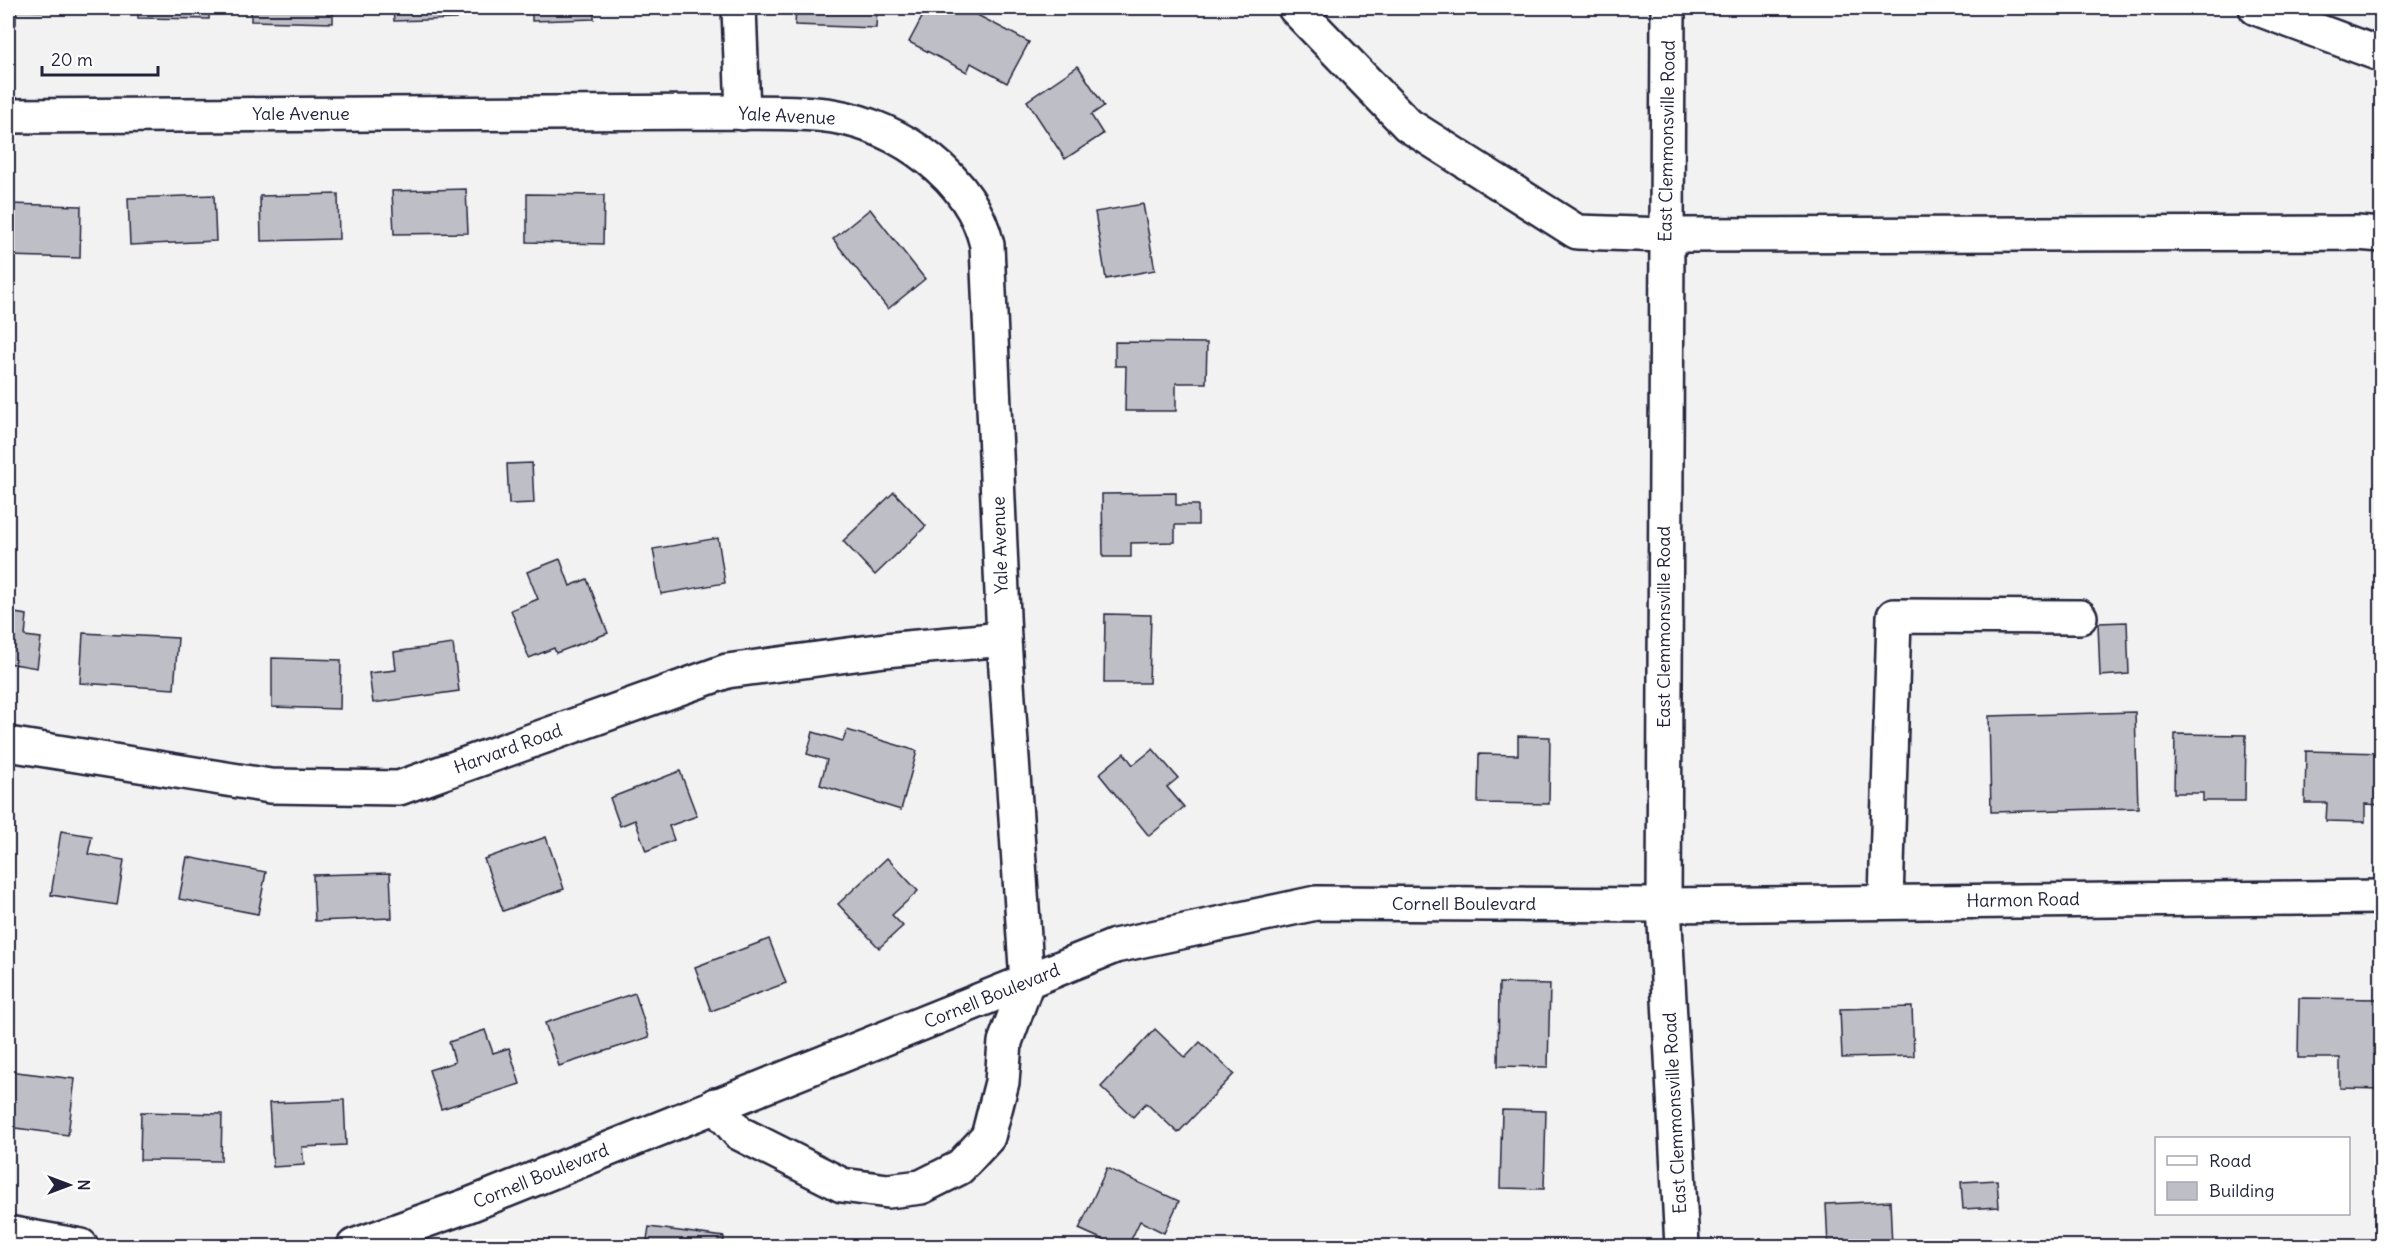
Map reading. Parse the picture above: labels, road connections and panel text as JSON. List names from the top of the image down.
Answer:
{
  "streets": {
    "main road": [
      "Yale Avenue",
      "East Clemmonsville Road",
      "Harvard Road",
      "Harmon Road",
      "Cornell Boulevard"
    ]
  },
  "crossings": [
    ["Yale Avenue", "Harvard Road"],
    ["Yale Avenue", "Cornell Boulevard"],
    ["East Clemmonsville Road", "Harmon Road"],
    ["East Clemmonsville Road", "Cornell Boulevard"],
    ["Harmon Road", "Cornell Boulevard"]
  ],
  "legend": ["Road", "Building"],
  "scale_bar": "20 m",
  "north": "right"
}
